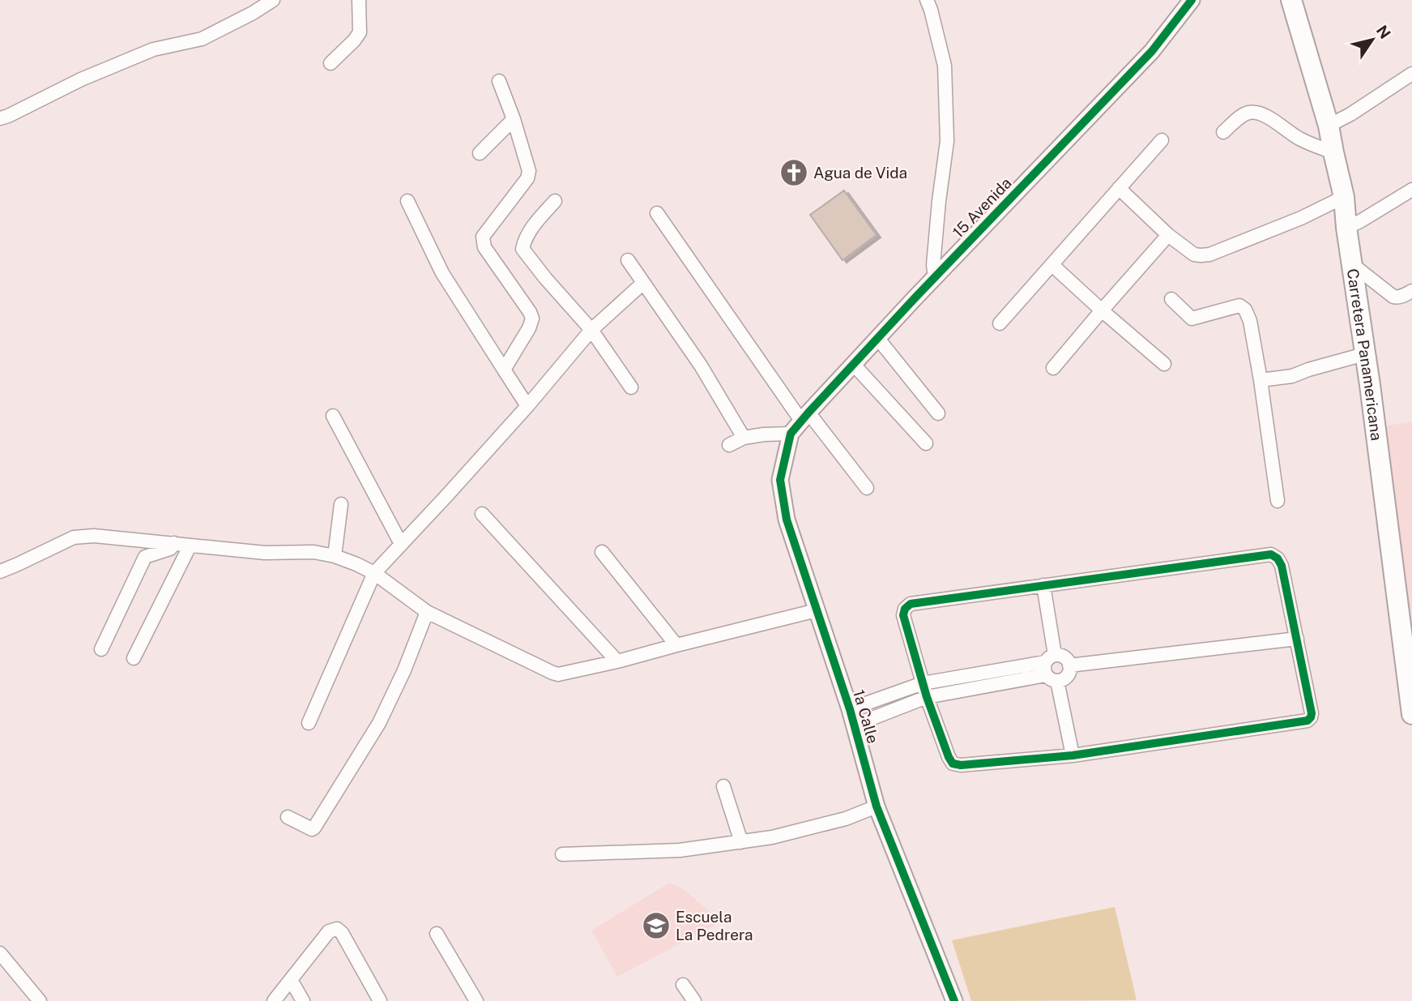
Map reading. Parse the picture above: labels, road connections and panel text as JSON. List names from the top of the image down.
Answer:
{
  "streets": {
    "main road": ["Carretera Panamericana"],
    "street": ["15 Avenida", "1a Calle"]
  },
  "crossings": [
    ["15 Avenida", "1a Calle"]
  ],
  "places": {
    "church": ["Agua de Vida"],
    "school or university": ["Escuela La Pedrera"]
  },
  "north": "top right"
}
